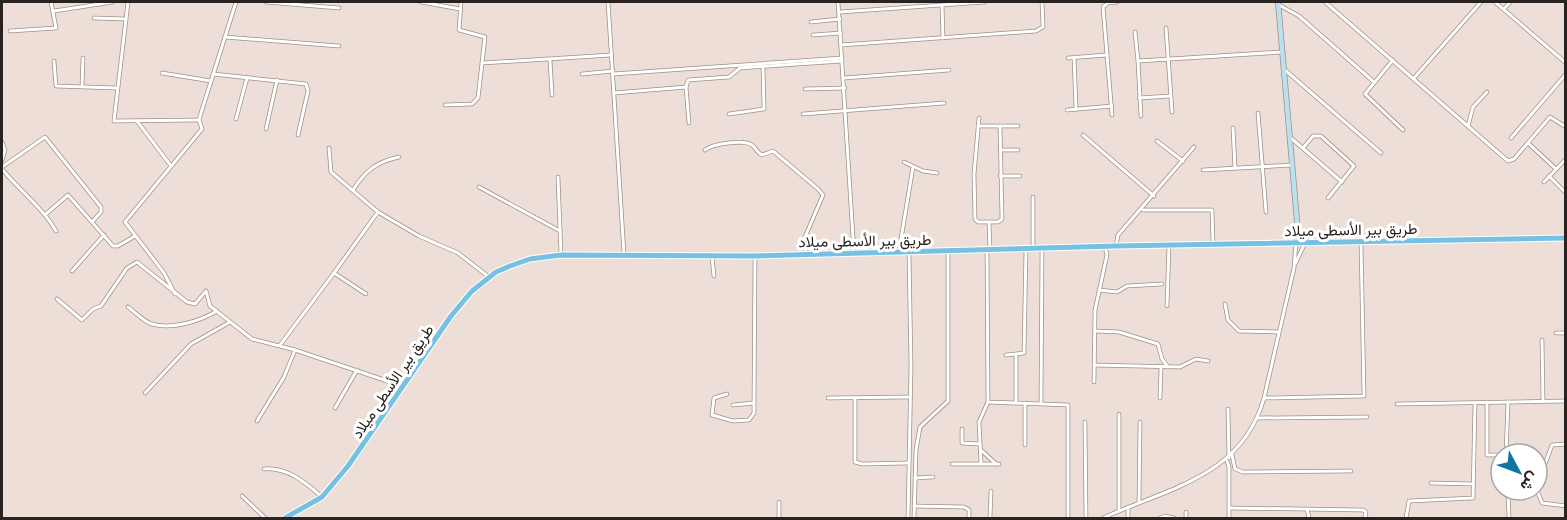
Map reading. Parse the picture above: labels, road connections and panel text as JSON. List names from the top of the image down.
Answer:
{
  "streets": {
    "main road": ["طريق بير الأسطى ميلاد"]
  },
  "north": "bottom right"
}
